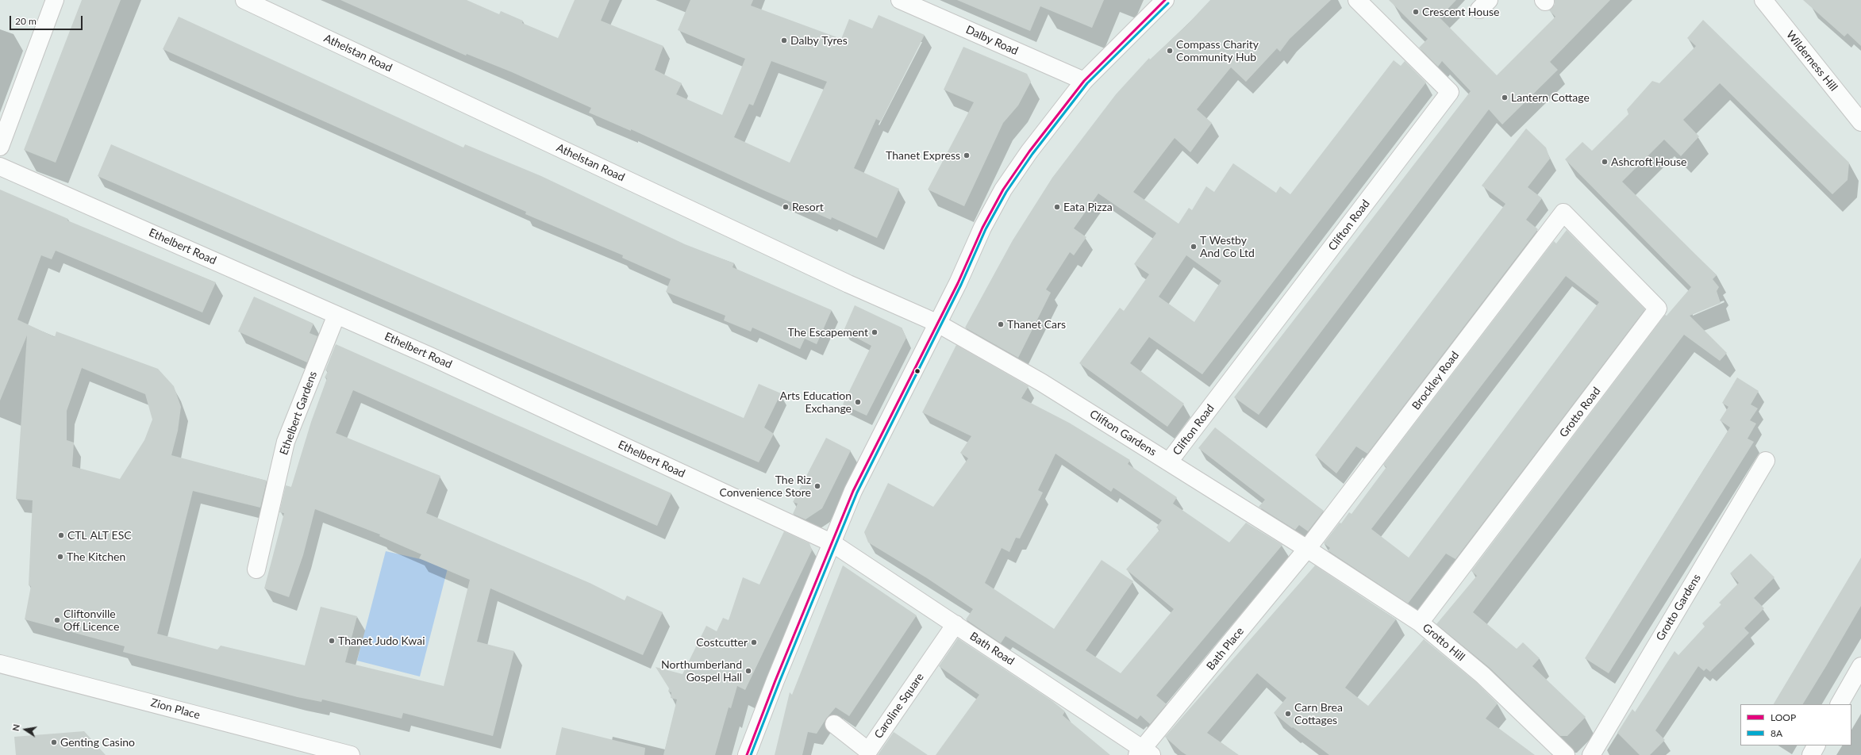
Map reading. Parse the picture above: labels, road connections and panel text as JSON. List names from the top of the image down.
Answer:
{
  "streets": {
    "street": [
      "Dalby Road",
      "Athelstan Road",
      "Wilderness Hill",
      "Clifton Road",
      "Ethelbert Road",
      "Brockley Road",
      "Grotto Road",
      "Ethelbert Gardens",
      "Clifton Gardens",
      "Grotto Gardens",
      "Grotto Hill",
      "Bath Road",
      "Bath Place",
      "Caroline Square",
      "Zion Place"
    ]
  },
  "crossings": [
    ["Athelstan Road", "Clifton Gardens"],
    ["Clifton Road", "Clifton Gardens"],
    ["Ethelbert Road", "Ethelbert Gardens"],
    ["Ethelbert Road", "Bath Road"],
    ["Brockley Road", "Grotto Road"],
    ["Brockley Road", "Clifton Gardens"],
    ["Brockley Road", "Grotto Hill"],
    ["Brockley Road", "Bath Place"],
    ["Grotto Road", "Grotto Hill"],
    ["Clifton Gardens", "Grotto Hill"],
    ["Clifton Gardens", "Bath Place"],
    ["Grotto Hill", "Bath Place"],
    ["Bath Road", "Bath Place"],
    ["Bath Road", "Caroline Square"]
  ],
  "places": [
    "Crescent House",
    "Dalby Tyres",
    "Compass Charity Community Hub",
    "Lantern Cottage",
    "Thanet Express",
    "Ashcroft House",
    "Resort",
    "Eata Pizza",
    "T Westby And Co Ltd",
    "Thanet Cars",
    "The Escapement",
    "Arts Education Exchange",
    "The Riz Convenience Store",
    "CTL ALT ESC",
    "The Kitchen",
    "Cliftonville Off Licence",
    "Thanet Judo Kwai",
    "Costcutter",
    "Northumberland Gospel Hall",
    "Carn Brea Cottages",
    "Genting Casino"
  ],
  "lines": ["transit line LOOP", "transit line 8A"],
  "legend": ["LOOP", "8A"],
  "scale_bar": "20 m",
  "north": "left"
}
